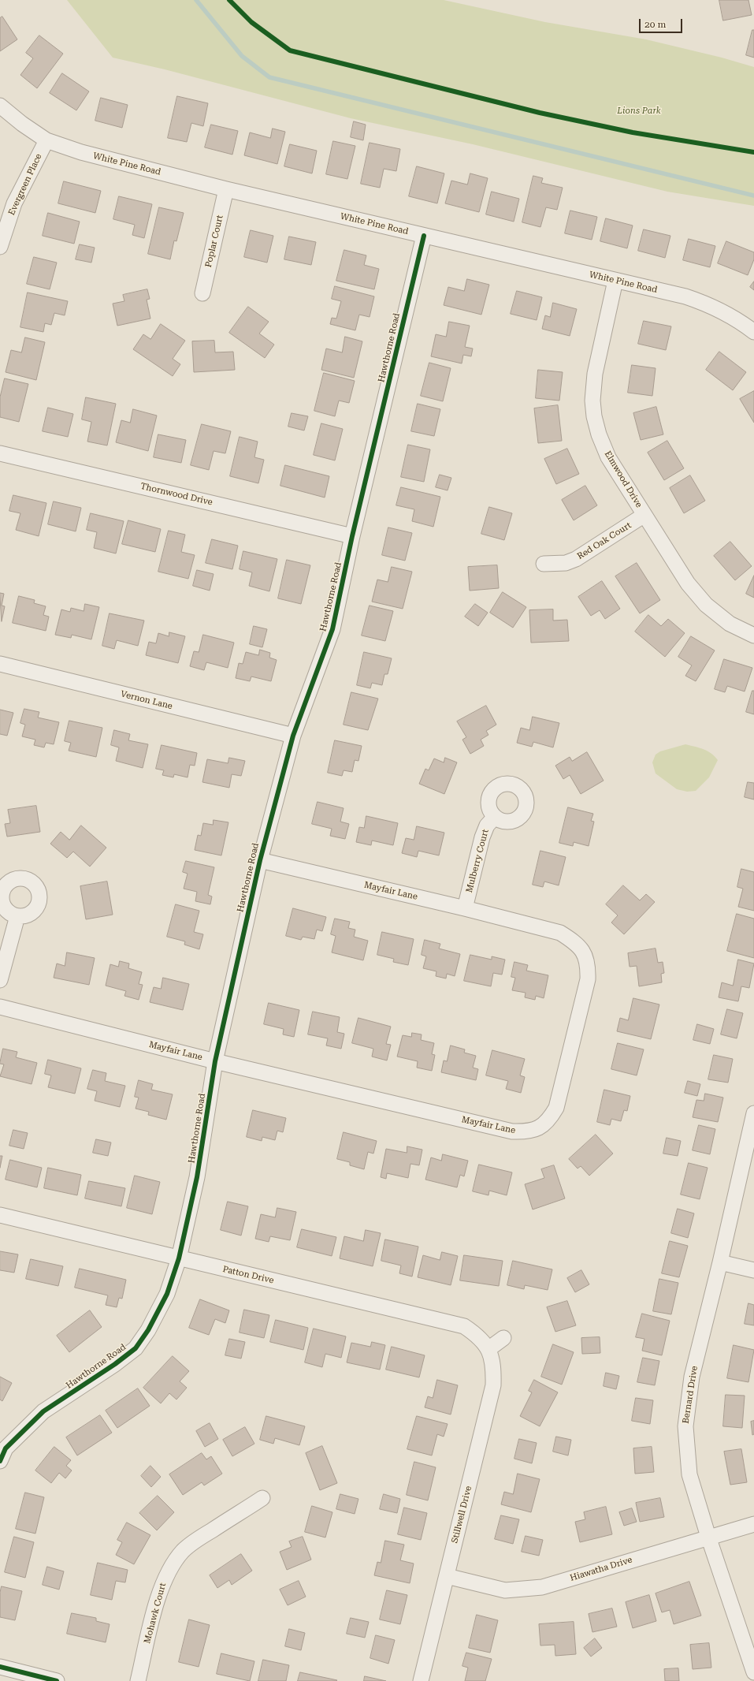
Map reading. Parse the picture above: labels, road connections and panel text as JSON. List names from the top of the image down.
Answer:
{
  "streets": {
    "street": [
      "White Pine Road",
      "Evergreen Place",
      "Poplar Court",
      "Hawthorne Road",
      "Elmwood Drive",
      "Thornwood Drive",
      "Red Oak Court",
      "Vernon Lane",
      "Mulberry Court",
      "Mayfair Lane",
      "Patton Drive",
      "Bernard Drive",
      "Stillwell Drive",
      "Hiawatha Drive",
      "Mohawk Court"
    ]
  },
  "crossings": [
    ["White Pine Road", "Evergreen Place"],
    ["White Pine Road", "Poplar Court"],
    ["White Pine Road", "Hawthorne Road"],
    ["White Pine Road", "Elmwood Drive"],
    ["Hawthorne Road", "Thornwood Drive"],
    ["Hawthorne Road", "Vernon Lane"],
    ["Hawthorne Road", "Mayfair Lane"],
    ["Hawthorne Road", "Patton Drive"],
    ["Elmwood Drive", "Red Oak Court"],
    ["Mulberry Court", "Mayfair Lane"],
    ["Patton Drive", "Stillwell Drive"],
    ["Bernard Drive", "Hiawatha Drive"],
    ["Stillwell Drive", "Hiawatha Drive"]
  ],
  "parks": ["Lions Park"],
  "scale_bar": "20 m"
}
